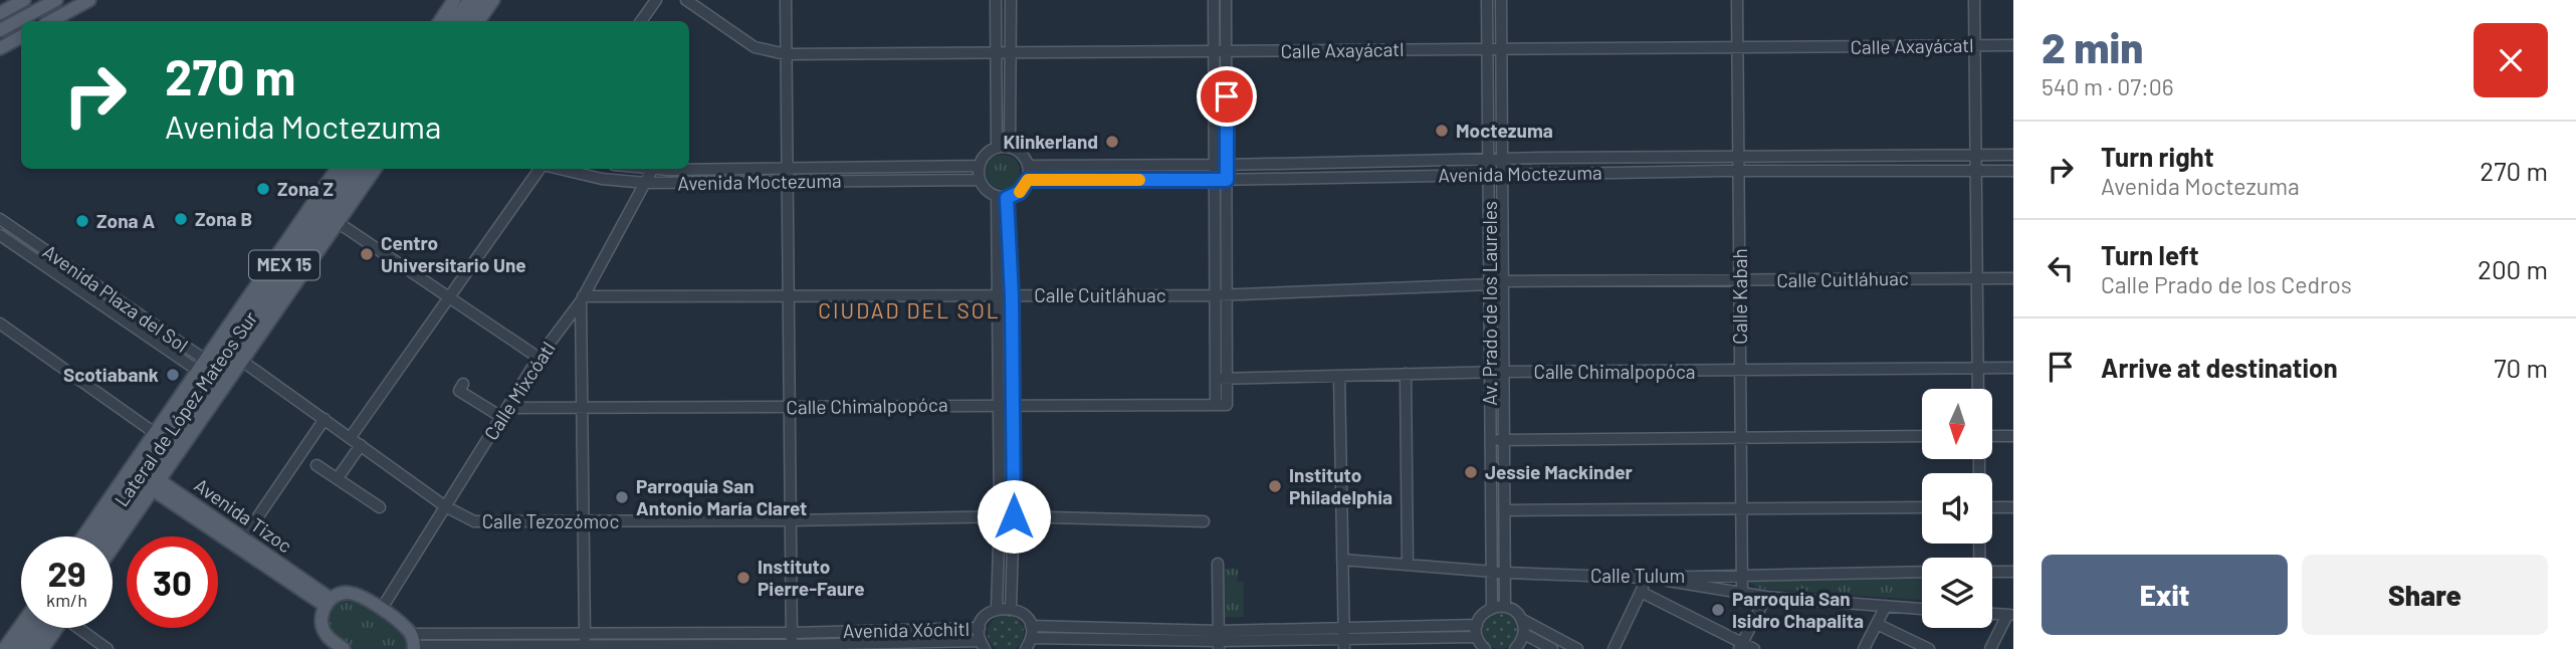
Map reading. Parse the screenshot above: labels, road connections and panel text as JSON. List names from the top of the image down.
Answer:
{
  "streets": {
    "main road": ["MEX 15", "Lateral de López Mateos Sur", "Avenida Tizoc"],
    "street": [
      "Calle Axayácatl",
      "Avenida Moctezuma",
      "Calle Cuitláhuac",
      "Calle Kabah",
      "Avenida Plaza del Sol",
      "Av. Prado de los Laureles",
      "Calle Chimalpopóca",
      "Calle Mixcóatl",
      "Calle Tezozómoc",
      "Calle Tulum",
      "Avenida Xóchitl"
    ]
  },
  "crossings": [
    ["Calle Axayácatl", "Calle Kabah"],
    ["Calle Axayácatl", "Av. Prado de los Laureles"],
    ["Avenida Moctezuma", "Calle Kabah"],
    ["Avenida Moctezuma", "Av. Prado de los Laureles"],
    ["Avenida Moctezuma", "Calle Mixcóatl"],
    ["MEX 15", "Avenida Plaza del Sol"],
    ["MEX 15", "Lateral de López Mateos Sur"],
    ["MEX 15", "Avenida Tizoc"],
    ["Calle Cuitláhuac", "Calle Kabah"],
    ["Calle Cuitláhuac", "Av. Prado de los Laureles"],
    ["Calle Cuitláhuac", "Calle Mixcóatl"],
    ["Calle Kabah", "Calle Chimalpopóca"],
    ["Calle Kabah", "Calle Tulum"],
    ["Avenida Plaza del Sol", "Lateral de López Mateos Sur"],
    ["Av. Prado de los Laureles", "Calle Chimalpopóca"],
    ["Av. Prado de los Laureles", "Calle Tulum"],
    ["Calle Chimalpopóca", "Calle Mixcóatl"],
    ["Calle Mixcóatl", "Calle Tezozómoc"],
    ["Lateral de López Mateos Sur", "Avenida Tizoc"],
    ["Lateral de López Mateos Sur", "Calle Tezozómoc"]
  ],
  "districts": ["CIUDAD DEL SOL"],
  "places": [
    "Moctezuma",
    "Klinkerland",
    "Zona Z",
    "Zona B",
    "Zona A",
    "Centro Universitario Une",
    "Scotiabank",
    "Jessie Mackinder",
    "Instituto Philadelphia",
    "Parroquia San Antonio María Claret",
    "Instituto Pierre-Faure",
    "Parroquia San Isidro Chapalita"
  ],
  "north": "bottom",
  "page": {
    "heading": ["2 min", "540 m · 07:06"],
    "turn": ["270 m", "Avenida Moctezuma"],
    "list": [
      {
        "name": "Turn right",
        "note": "Avenida Moctezuma",
        "value": "270 m"
      },
      {
        "name": "Turn left",
        "note": "Calle Prado de los Cedros",
        "value": "200 m"
      },
      {
        "name": "Arrive at destination",
        "value": "70 m"
      }
    ],
    "speed": "29 km/h",
    "limit": "30",
    "buttons": ["Exit", "Share"]
  }
}
